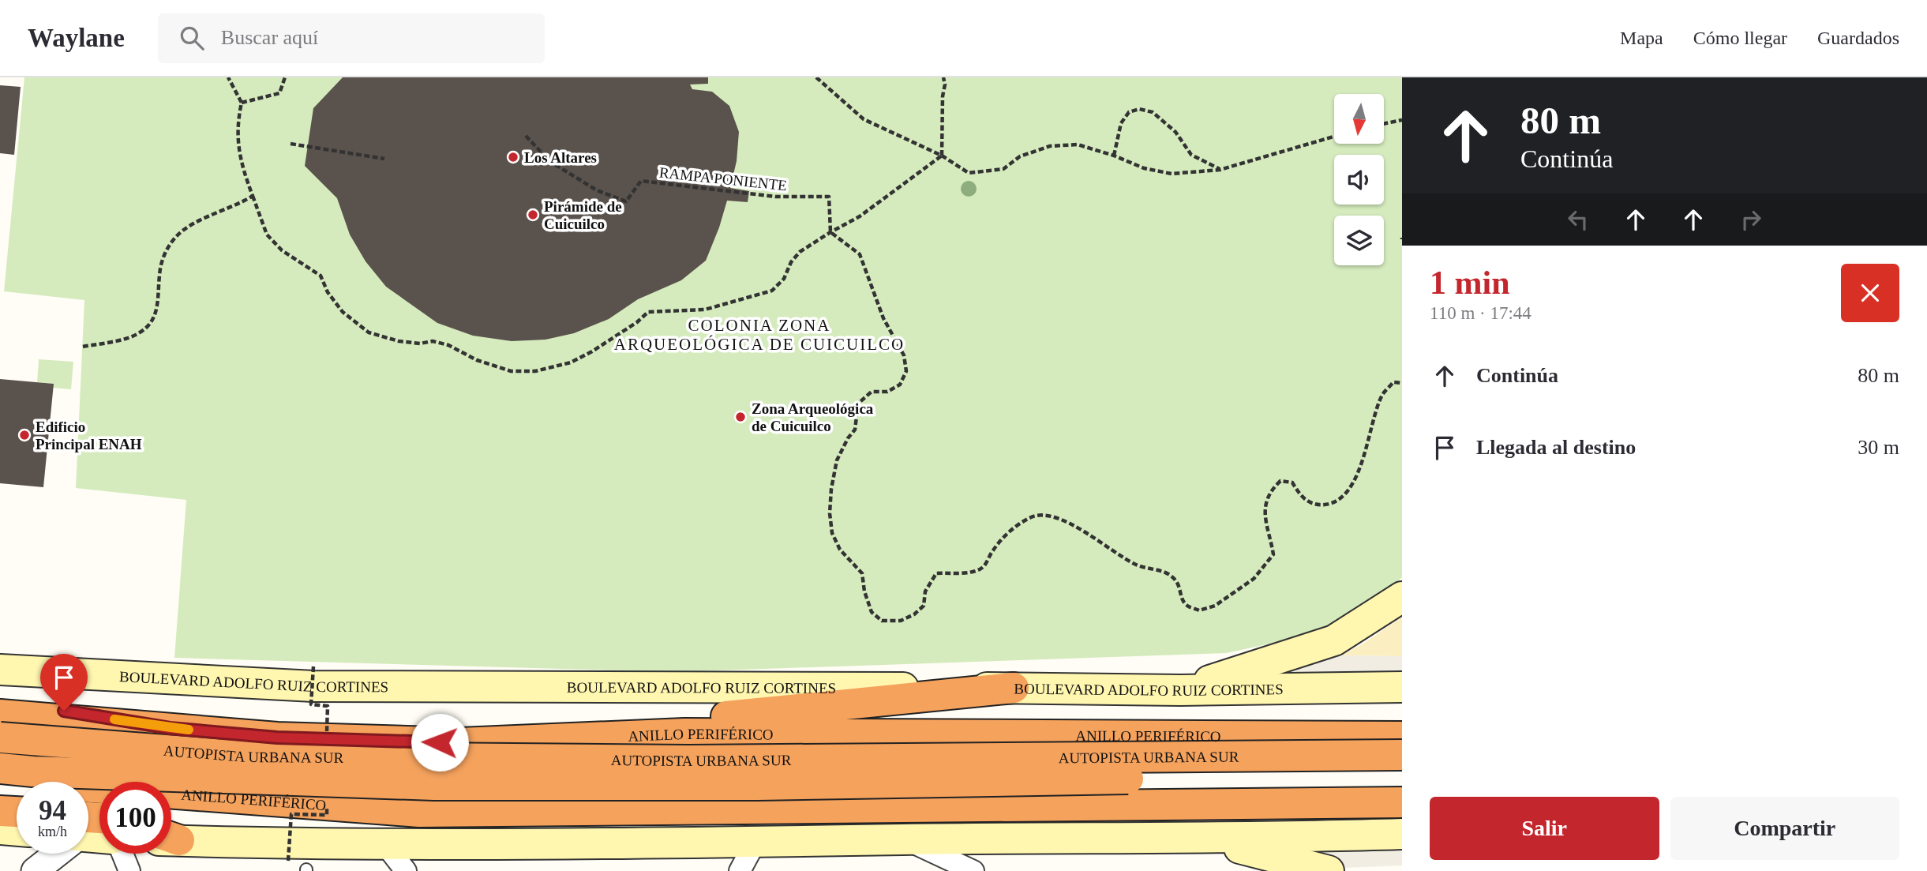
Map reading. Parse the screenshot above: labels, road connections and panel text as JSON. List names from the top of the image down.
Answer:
{
  "streets": {
    "highway": ["ANILLO PERIFÉRICO", "AUTOPISTA URBANA SUR"],
    "main road": ["BOULEVARD ADOLFO RUIZ CORTINES"],
    "path": ["RAMPA PONIENTE"]
  },
  "districts": ["COLONIA ZONA ARQUEOLÓGICA DE CUICUILCO"],
  "places": [
    "Los Altares",
    "Pirámide de Cuicuilco",
    "Zona Arqueológica de Cuicuilco",
    "Edificio Principal ENAH"
  ],
  "north": "bottom",
  "page": {
    "header": "Waylane",
    "search": "Buscar aquí",
    "nav": ["Mapa", "Cómo llegar", "Guardados"],
    "turn": ["80 m", "Continúa"],
    "heading": ["1 min", "110 m · 17:44"],
    "list": [
      {
        "name": "Continúa",
        "value": "80 m"
      },
      {
        "name": "Llegada al destino",
        "value": "30 m"
      }
    ],
    "speed": "94 km/h",
    "limit": "100",
    "buttons": ["Salir", "Compartir"]
  }
}
